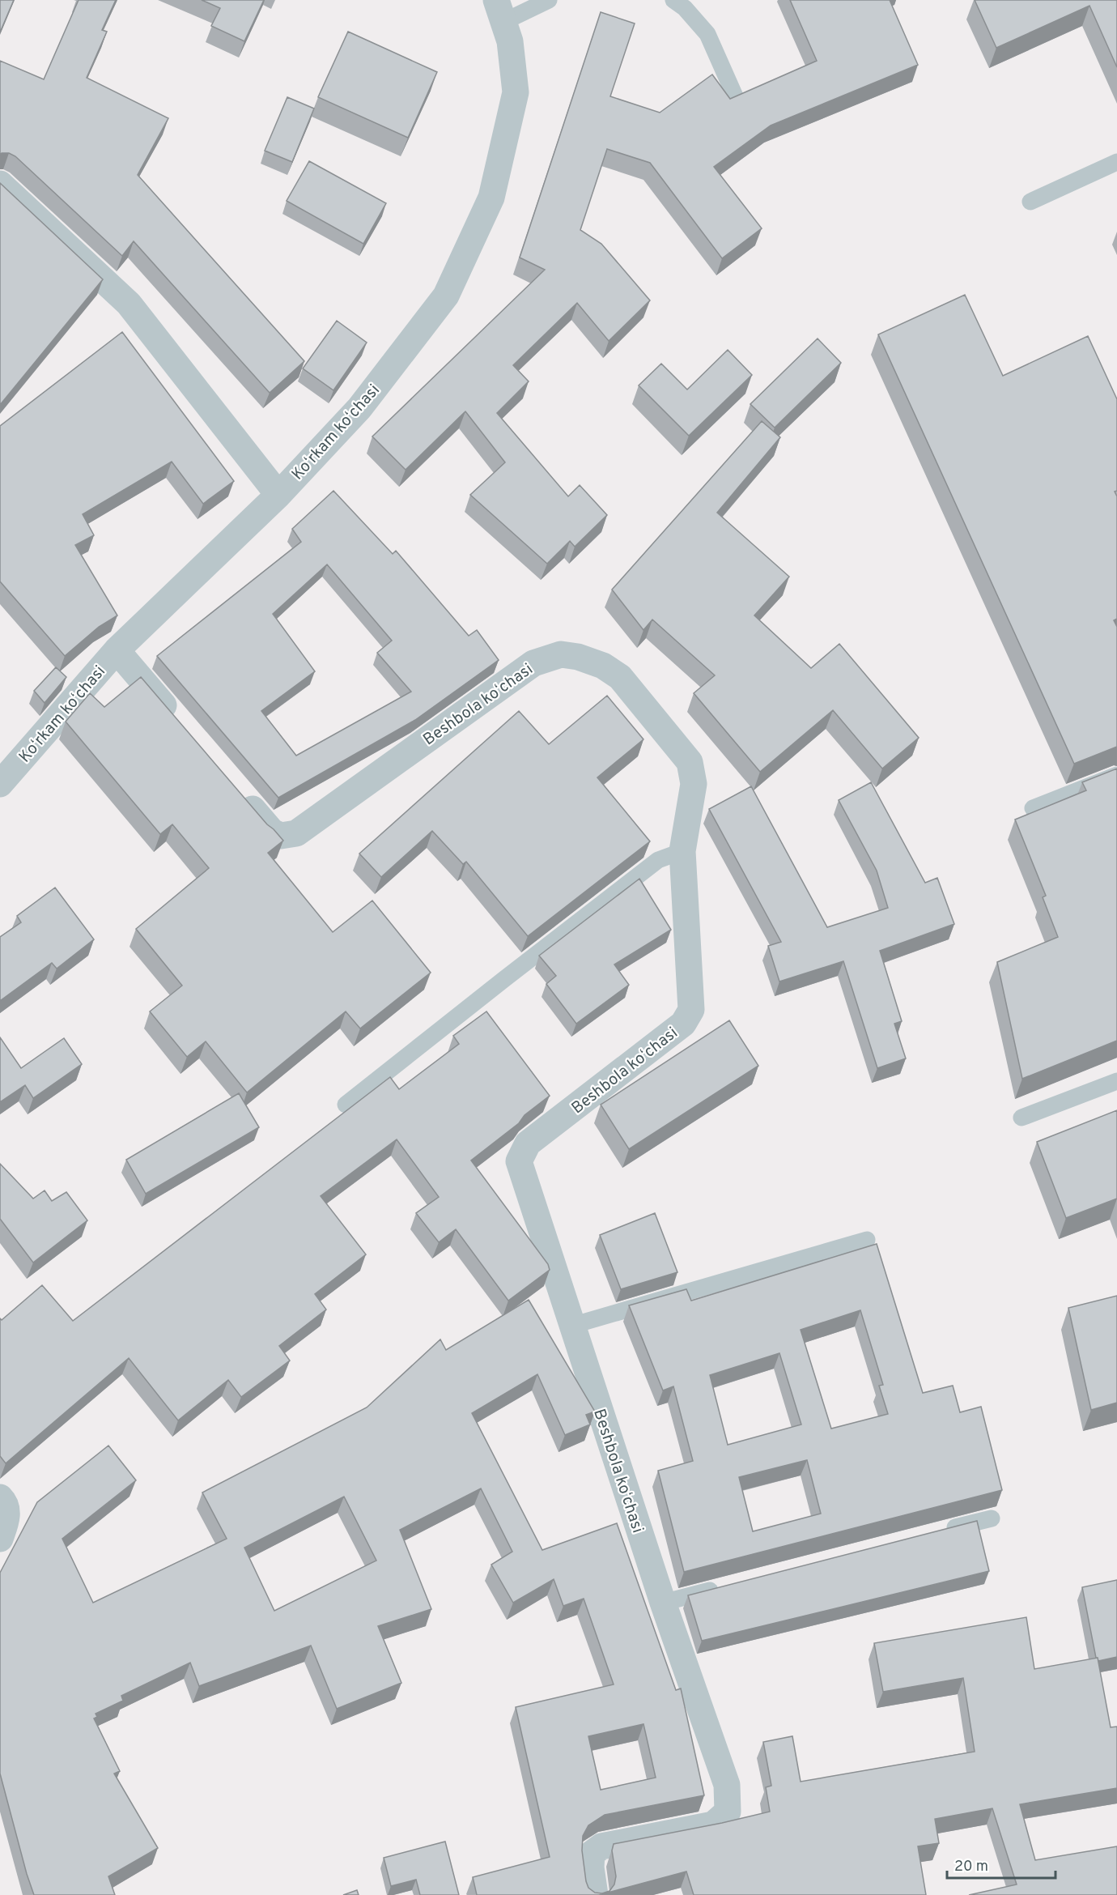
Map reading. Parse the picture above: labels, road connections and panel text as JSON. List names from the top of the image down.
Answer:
{
  "streets": {
    "street": ["Koʻrkam koʻchasi", "Beshbola koʻchasi"]
  },
  "scale_bar": "20 m"
}
